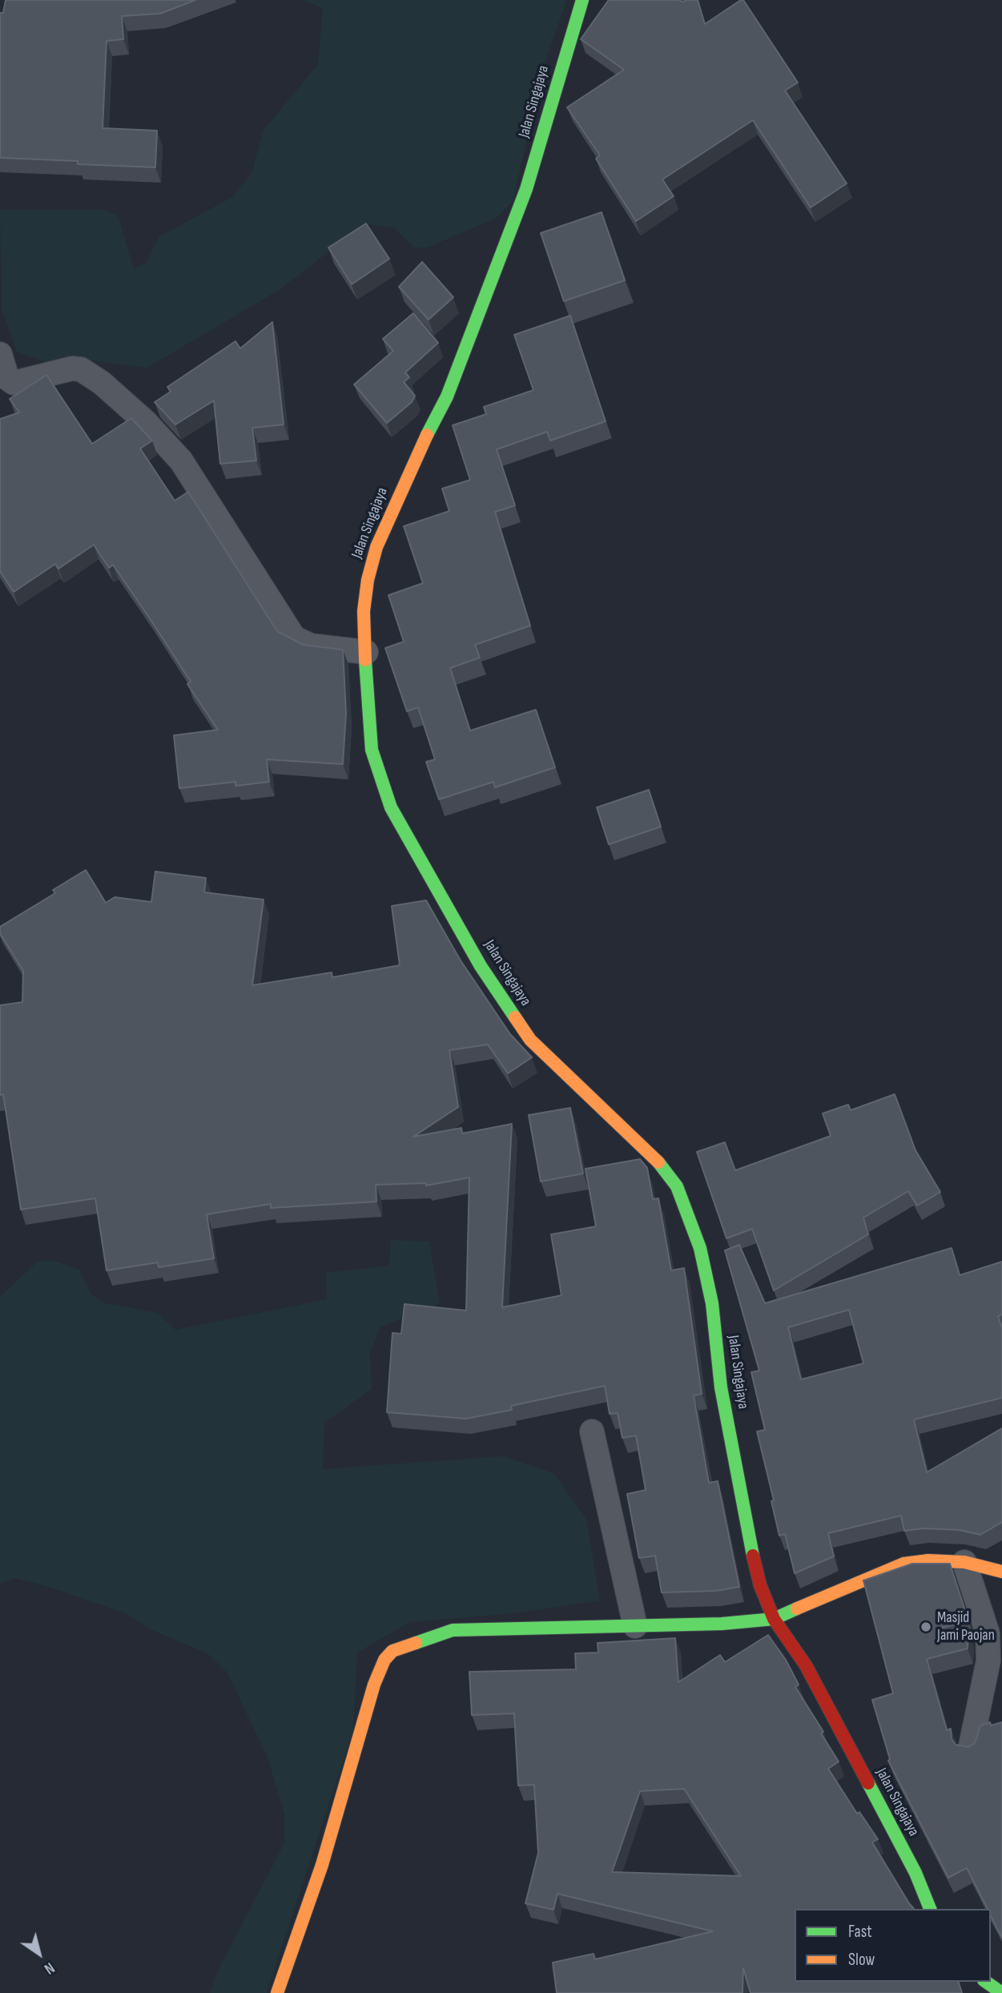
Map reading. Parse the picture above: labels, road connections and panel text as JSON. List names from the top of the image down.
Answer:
{
  "streets": {
    "street": ["Jalan Singajaya"]
  },
  "places": ["Masjid Jami Paojan"],
  "legend": ["Fast", "Slow"],
  "north": "bottom right"
}
